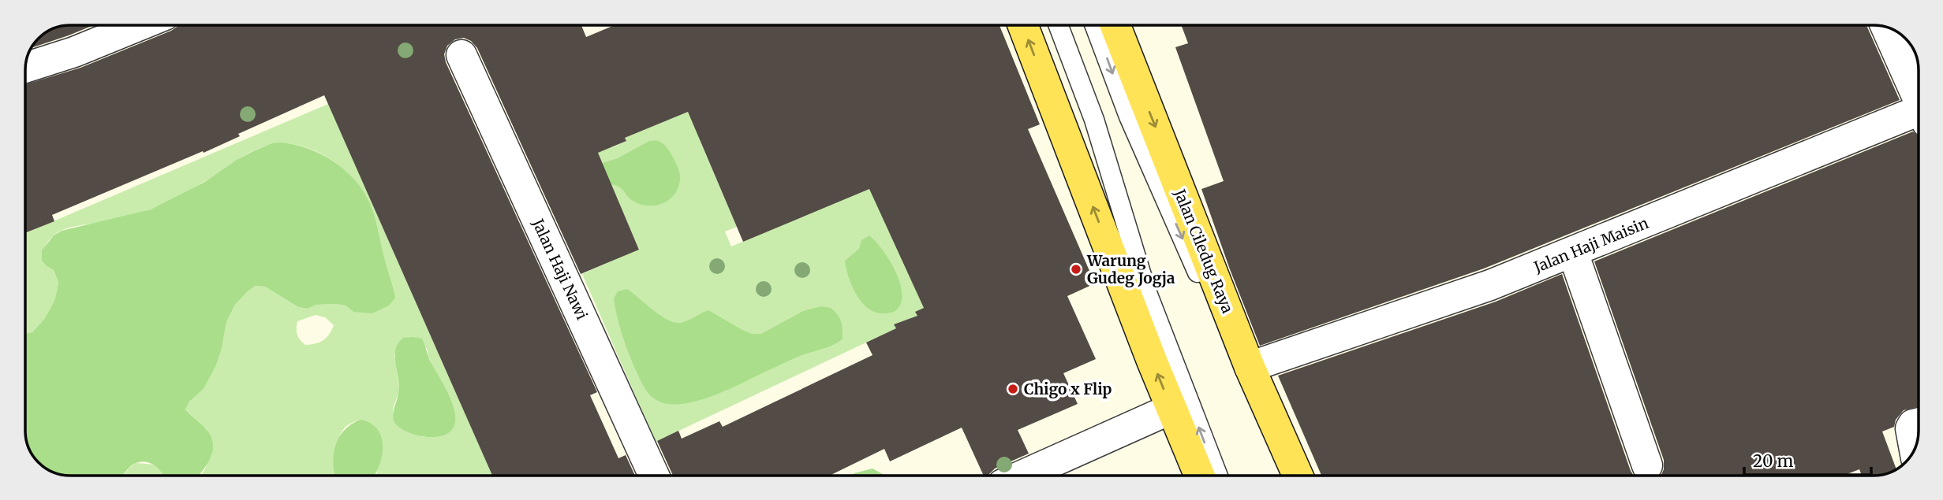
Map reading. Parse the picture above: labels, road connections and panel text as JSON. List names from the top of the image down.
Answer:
{
  "streets": {
    "main road": ["Jalan Ciledug Raya"],
    "street": ["Jalan Haji Maisin", "Jalan Haji Nawi"]
  },
  "crossings": [
    ["Jalan Haji Maisin", "Jalan Ciledug Raya"]
  ],
  "places": ["Warung Gudeg Jogja", "Chigo x Flip"],
  "scale_bar": "20 m"
}
